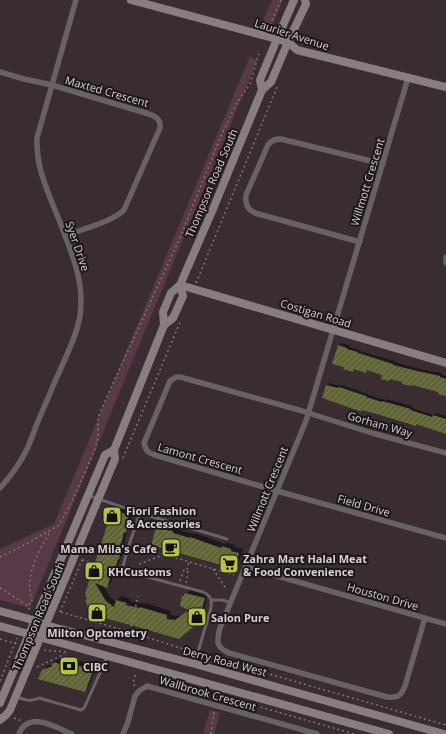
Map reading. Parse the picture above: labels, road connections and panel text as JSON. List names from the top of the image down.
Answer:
{
  "streets": {
    "main road": [
      "Laurier Avenue",
      "Thompson Road South",
      "Costigan Road",
      "Derry Road West"
    ],
    "street": [
      "Maxted Crescent",
      "Willmott Crescent",
      "Syer Drive",
      "Gorham Way",
      "Lamont Crescent",
      "Field Drive",
      "Houston Drive",
      "Wallbrook Crescent"
    ]
  },
  "crossings": [
    ["Laurier Avenue", "Willmott Crescent"],
    ["Laurier Avenue", "Thompson Road South"],
    ["Maxted Crescent", "Syer Drive"],
    ["Willmott Crescent", "Costigan Road"],
    ["Willmott Crescent", "Gorham Way"],
    ["Willmott Crescent", "Lamont Crescent"],
    ["Willmott Crescent", "Field Drive"],
    ["Willmott Crescent", "Houston Drive"],
    ["Thompson Road South", "Costigan Road"],
    ["Thompson Road South", "Derry Road West"],
    ["Gorham Way", "Lamont Crescent"],
    ["Lamont Crescent", "Field Drive"]
  ],
  "places": {
    "shop": [
      "Fiori Fashion & Accessories",
      "KHCustoms",
      "Milton Optometry",
      "Salon Pure"
    ],
    "cafe": ["Mama Mila's Cafe"],
    "supermarket": ["Zahra Mart Halal Meat & Food Convenience"],
    "bank": ["CIBC"]
  }
}
